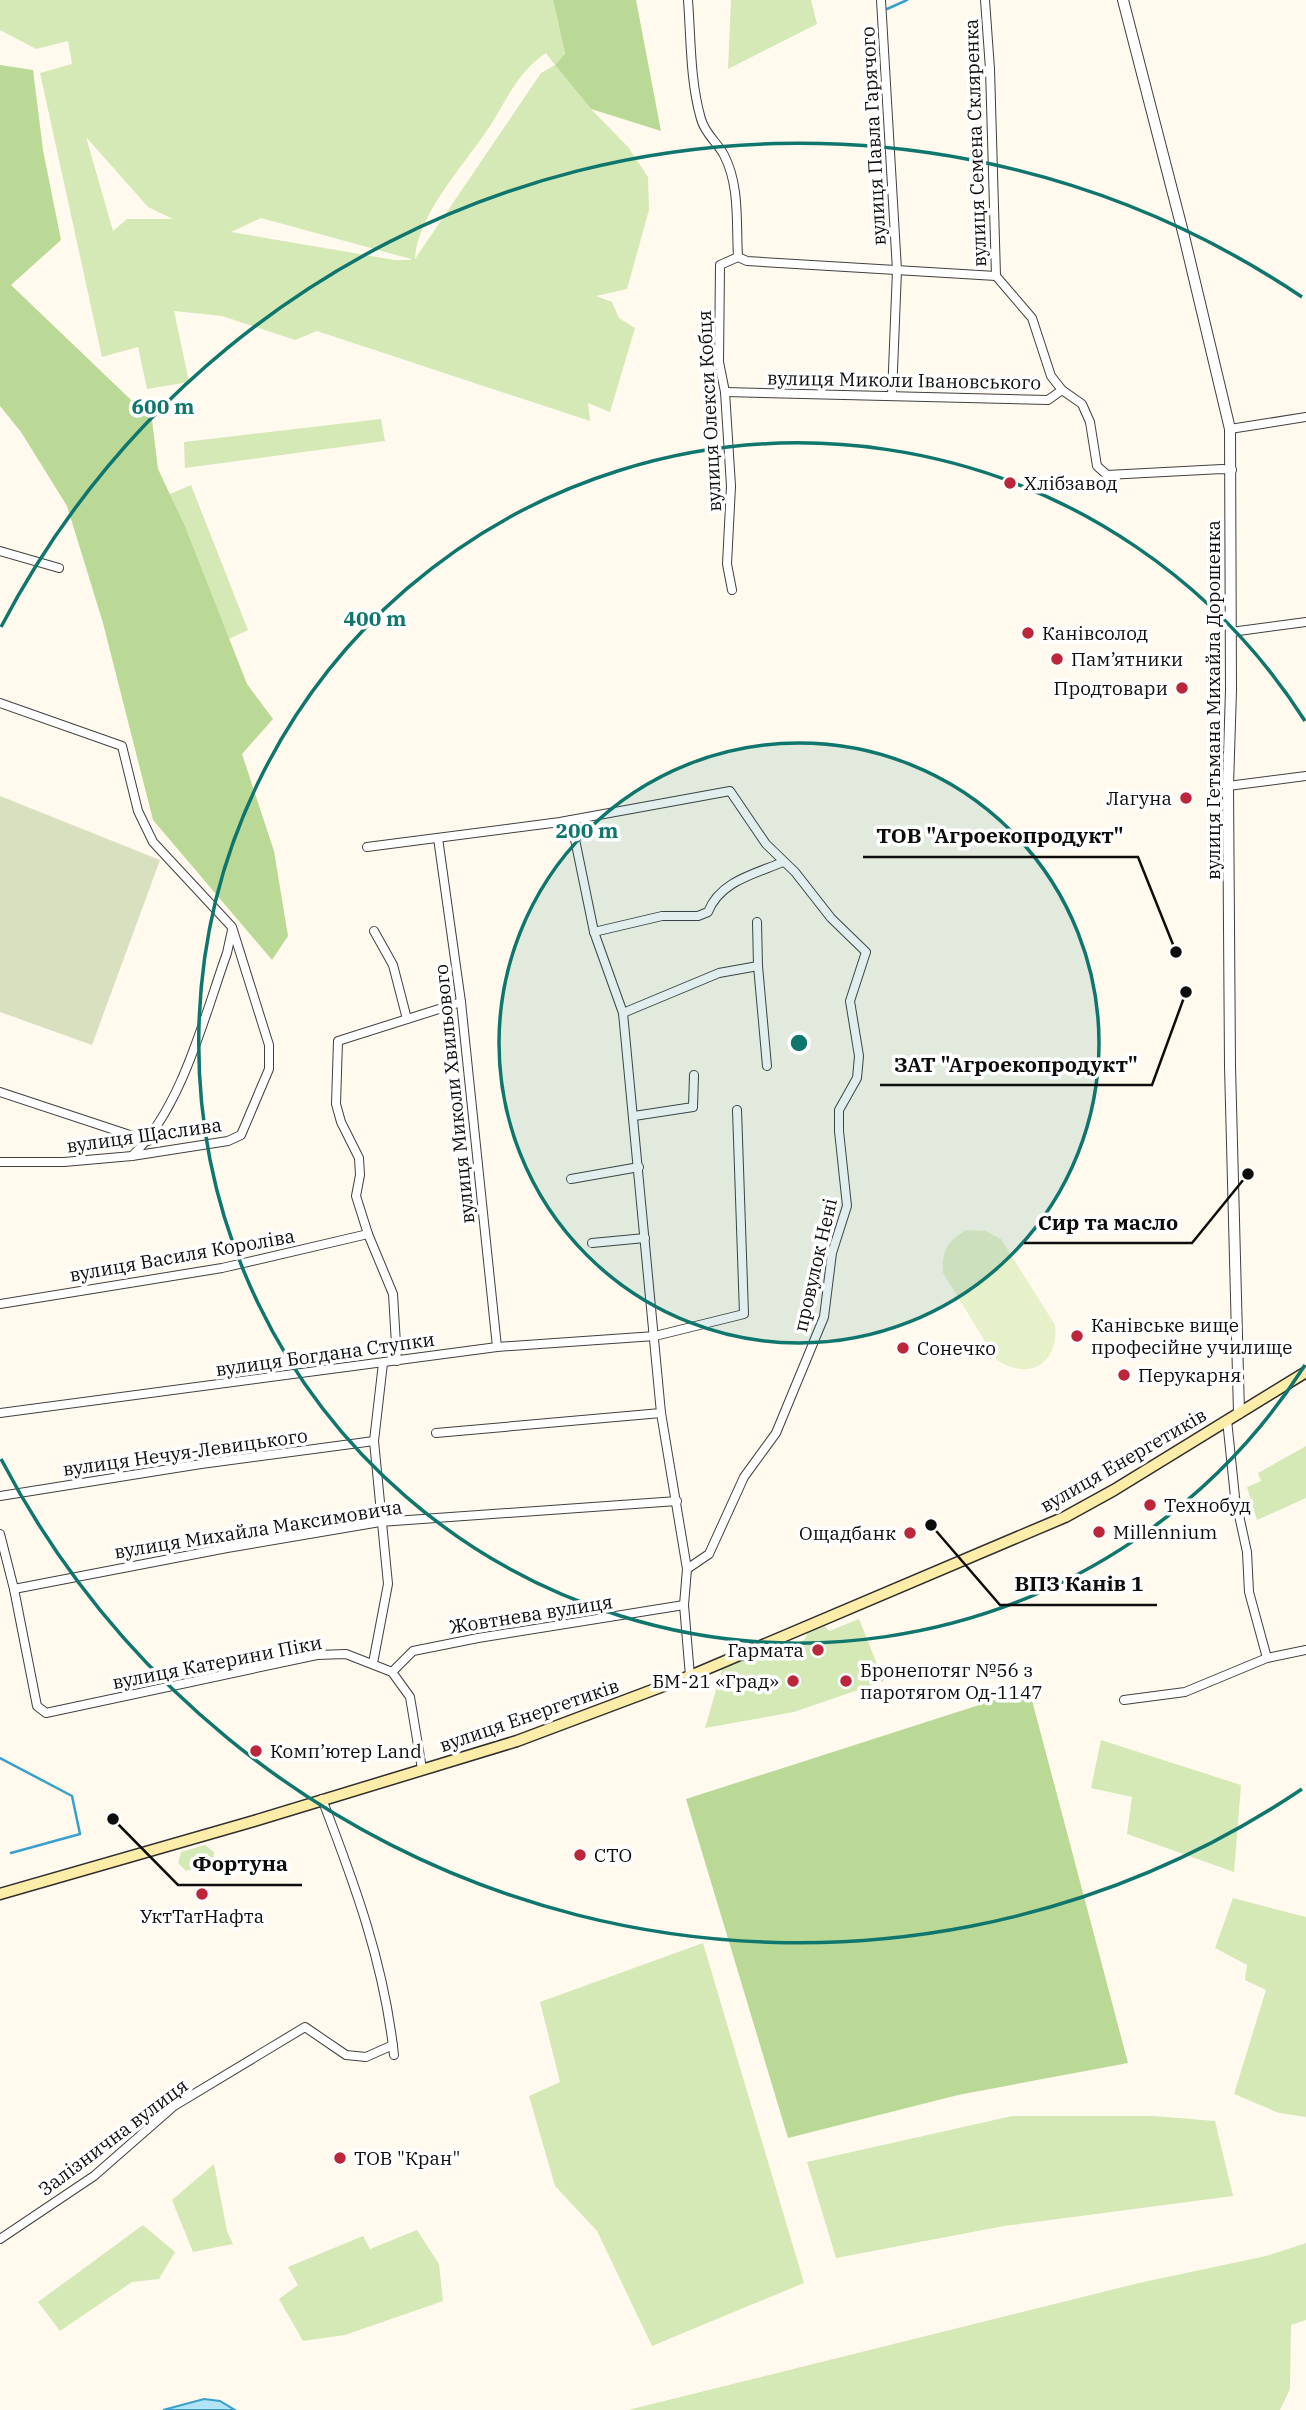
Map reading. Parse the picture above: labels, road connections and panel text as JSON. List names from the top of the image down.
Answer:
{
  "streets": {
    "main road": ["вулиця Енергетиків"],
    "street": [
      "вулиця Павла Гарячого",
      "вулиця Семена Скляренка",
      "вулиця Миколи Івановського",
      "вулиця Олекси Кобця",
      "вулиця Гетьмана Михайла Дорошенка",
      "вулиця Миколи Хвильового",
      "вулиця Щаслива",
      "вулиця Василя Короліва",
      "провулок Нені",
      "вулиця Богдана Ступки",
      "вулиця Нечуя-Левицького",
      "вулиця Михайла Максимовича",
      "Жовтнева вулиця",
      "вулиця Катерини Піки",
      "Залізнична вулиця"
    ]
  },
  "crossings": [
    ["вулиця Павла Гарячого", "вулиця Семена Скляренка"],
    ["вулиця Павла Гарячого", "вулиця Миколи Івановського"],
    ["вулиця Павла Гарячого", "вулиця Олекси Кобця"],
    ["вулиця Семена Скляренка", "вулиця Миколи Івановського"],
    ["вулиця Миколи Івановського", "вулиця Олекси Кобця"],
    ["вулиця Миколи Івановського", "вулиця Гетьмана Михайла Дорошенка"],
    ["вулиця Гетьмана Михайла Дорошенка", "вулиця Енергетиків"],
    ["вулиця Миколи Хвильового", "вулиця Богдана Ступки"],
    ["вулиця Михайла Максимовича", "вулиця Катерини Піки"],
    ["Жовтнева вулиця", "вулиця Катерини Піки"]
  ],
  "places": [
    "Хлібзавод",
    "Канівсолод",
    "Пам’ятники",
    "Продтовари",
    "Лагуна",
    "ТОВ \"Агроекопродукт\"",
    "ЗАТ \"Агроекопродукт\"",
    "Сир та масло",
    "Канівське вище професійне училище",
    "Сонечко",
    "Перукарня",
    "Технобуд",
    "ВПЗ Канів 1",
    "Millennium",
    "Ощадбанк",
    "Гармата",
    "БМ-21 «Град»",
    "Бронепотяг №56 з паротягом Од-1147",
    "Комп’ютер Land",
    "Фортуна",
    "СТО",
    "УктТатНафта",
    "ТОВ \"Кран\""
  ],
  "rings": ["600 m", "400 m", "200 m"]
}
